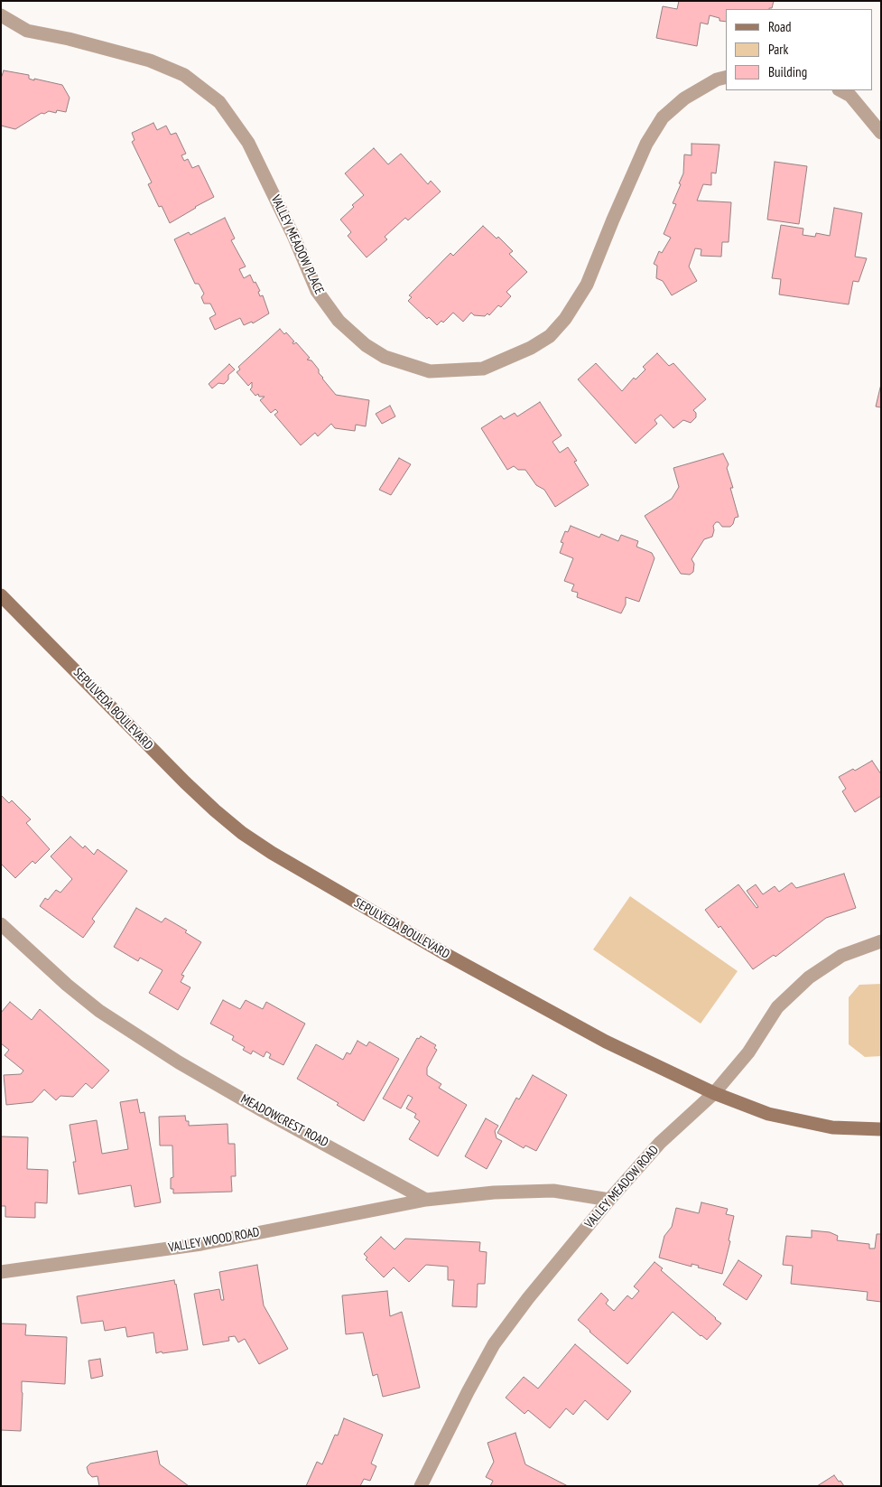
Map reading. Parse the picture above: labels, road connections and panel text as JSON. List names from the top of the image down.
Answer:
{
  "streets": {
    "main road": ["SEPULVEDA BOULEVARD"],
    "street": [
      "VALLEY MEADOW PLACE",
      "MEADOWCREST ROAD",
      "VALLEY MEADOW ROAD",
      "VALLEY WOOD ROAD"
    ]
  },
  "crossings": [
    ["SEPULVEDA BOULEVARD", "VALLEY MEADOW ROAD"],
    ["MEADOWCREST ROAD", "VALLEY WOOD ROAD"]
  ],
  "legend": ["Road", "Park", "Building"]
}
